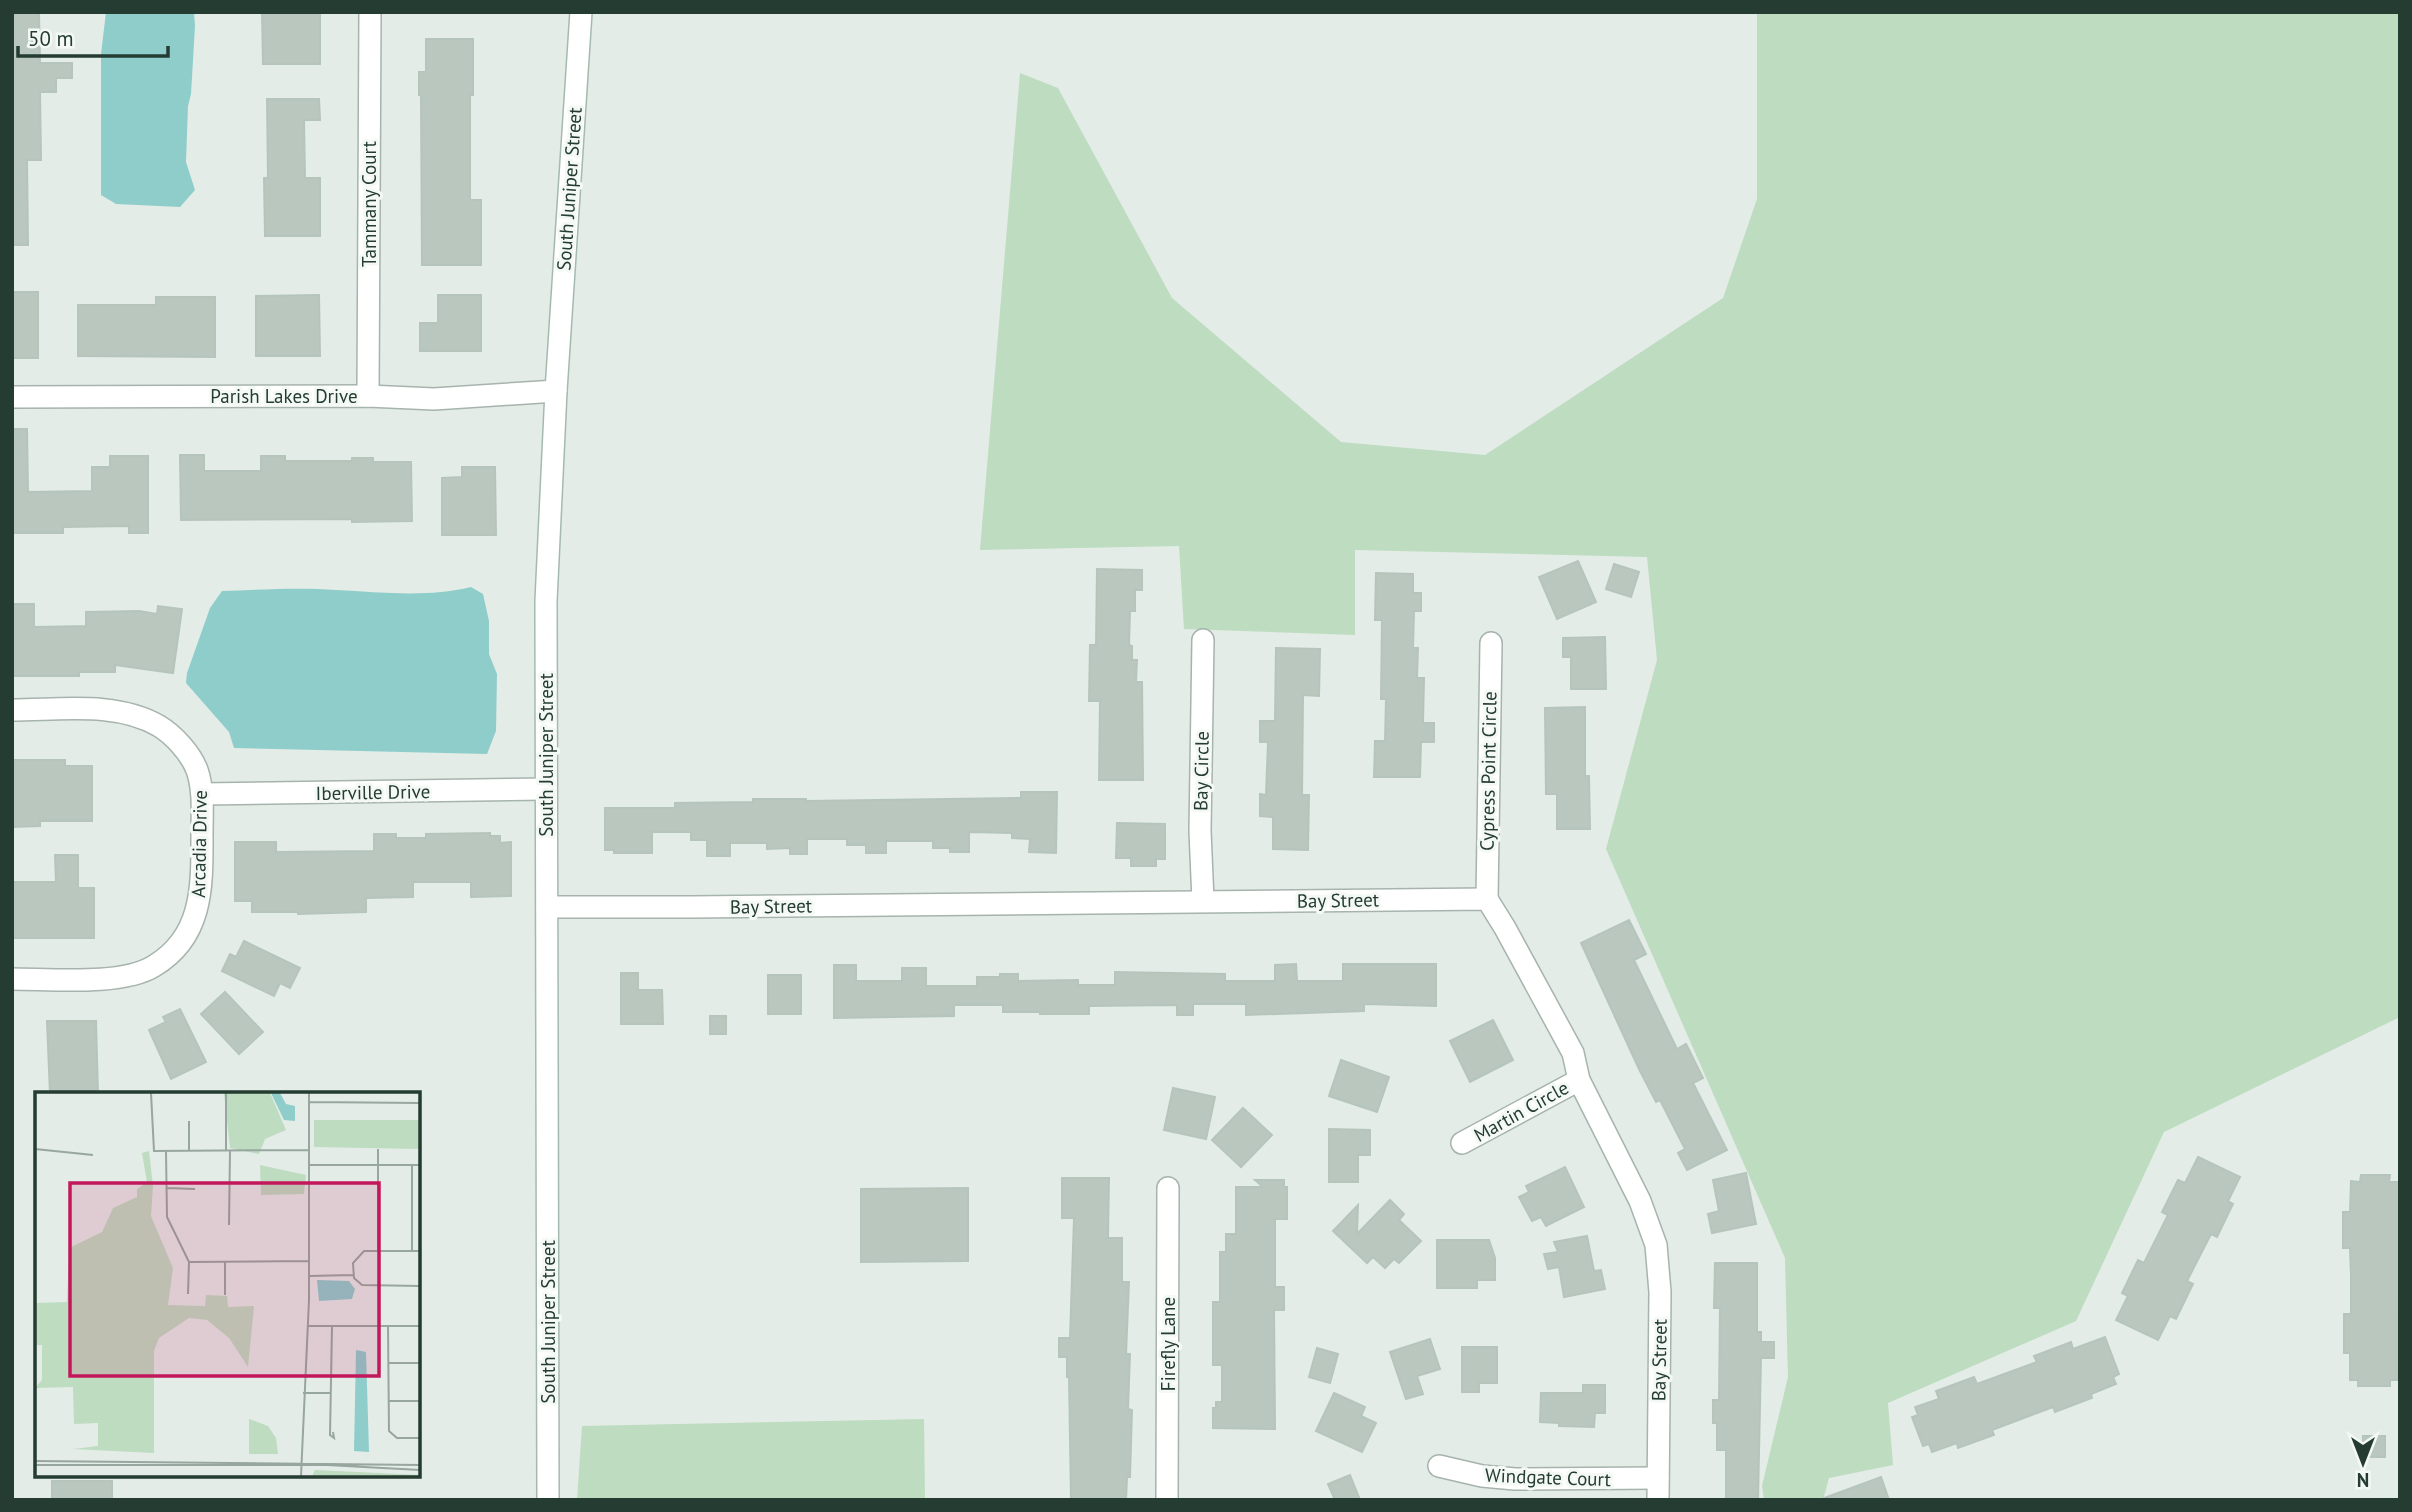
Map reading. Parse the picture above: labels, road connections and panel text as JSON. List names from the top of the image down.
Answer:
{
  "streets": {
    "street": [
      "South Juniper Street",
      "Tammany Court",
      "Parish Lakes Drive",
      "Bay Circle",
      "Cypress Point Circle",
      "Iberville Drive",
      "Arcadia Drive",
      "Bay Street",
      "Martin Circle",
      "Firefly Lane",
      "Windgate Court"
    ]
  },
  "crossings": [
    ["South Juniper Street", "Parish Lakes Drive"],
    ["South Juniper Street", "Iberville Drive"],
    ["South Juniper Street", "Bay Street"],
    ["Tammany Court", "Parish Lakes Drive"],
    ["Bay Circle", "Bay Street"],
    ["Cypress Point Circle", "Bay Street"],
    ["Iberville Drive", "Arcadia Drive"],
    ["Bay Street", "Martin Circle"],
    ["Bay Street", "Windgate Court"]
  ],
  "scale_bar": "50 m",
  "north": "bottom"
}
